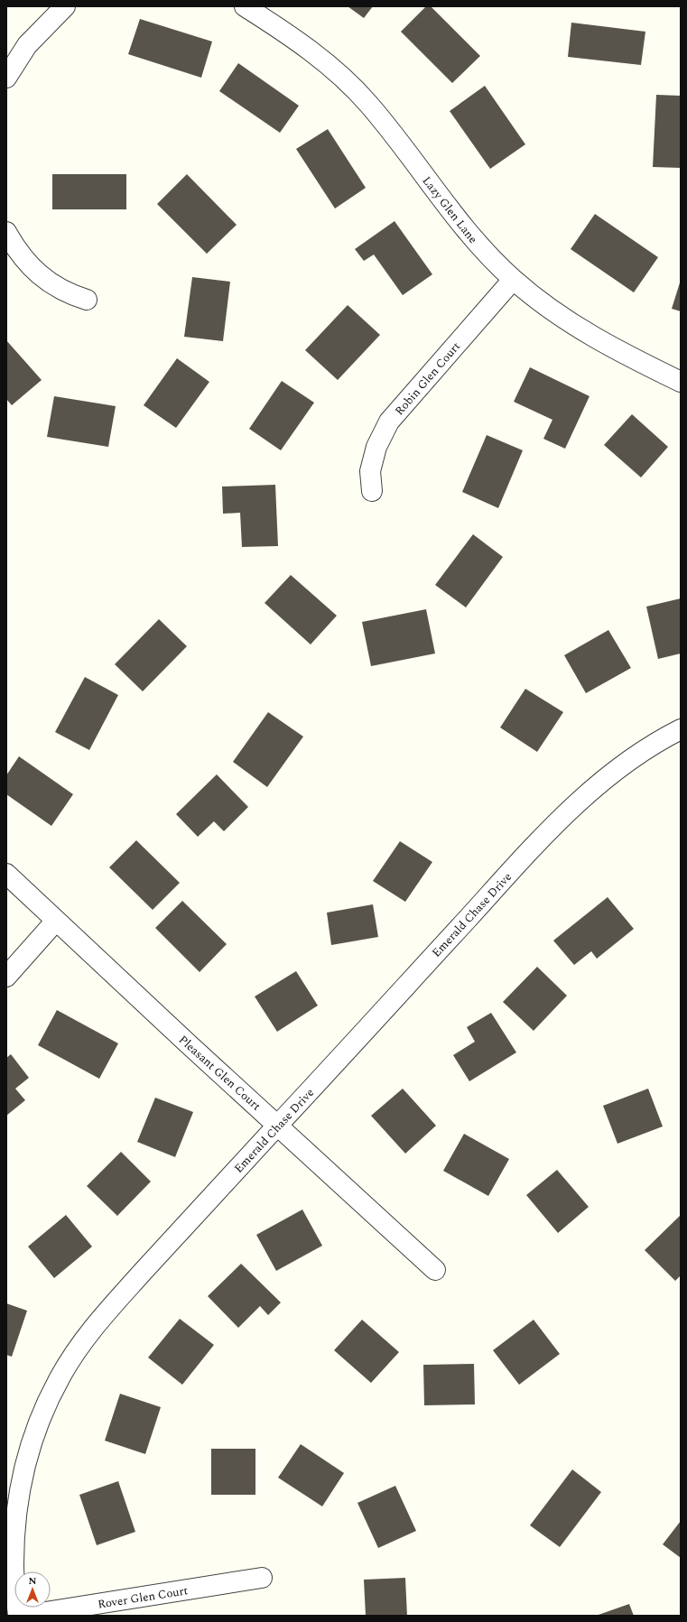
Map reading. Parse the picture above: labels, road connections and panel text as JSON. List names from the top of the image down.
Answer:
{
  "streets": {
    "street": [
      "Lazy Glen Lane",
      "Robin Glen Court",
      "Emerald Chase Drive",
      "Pleasant Glen Court",
      "Rover Glen Court"
    ]
  },
  "crossings": [
    ["Lazy Glen Lane", "Robin Glen Court"],
    ["Emerald Chase Drive", "Pleasant Glen Court"]
  ],
  "north": "top"
}
